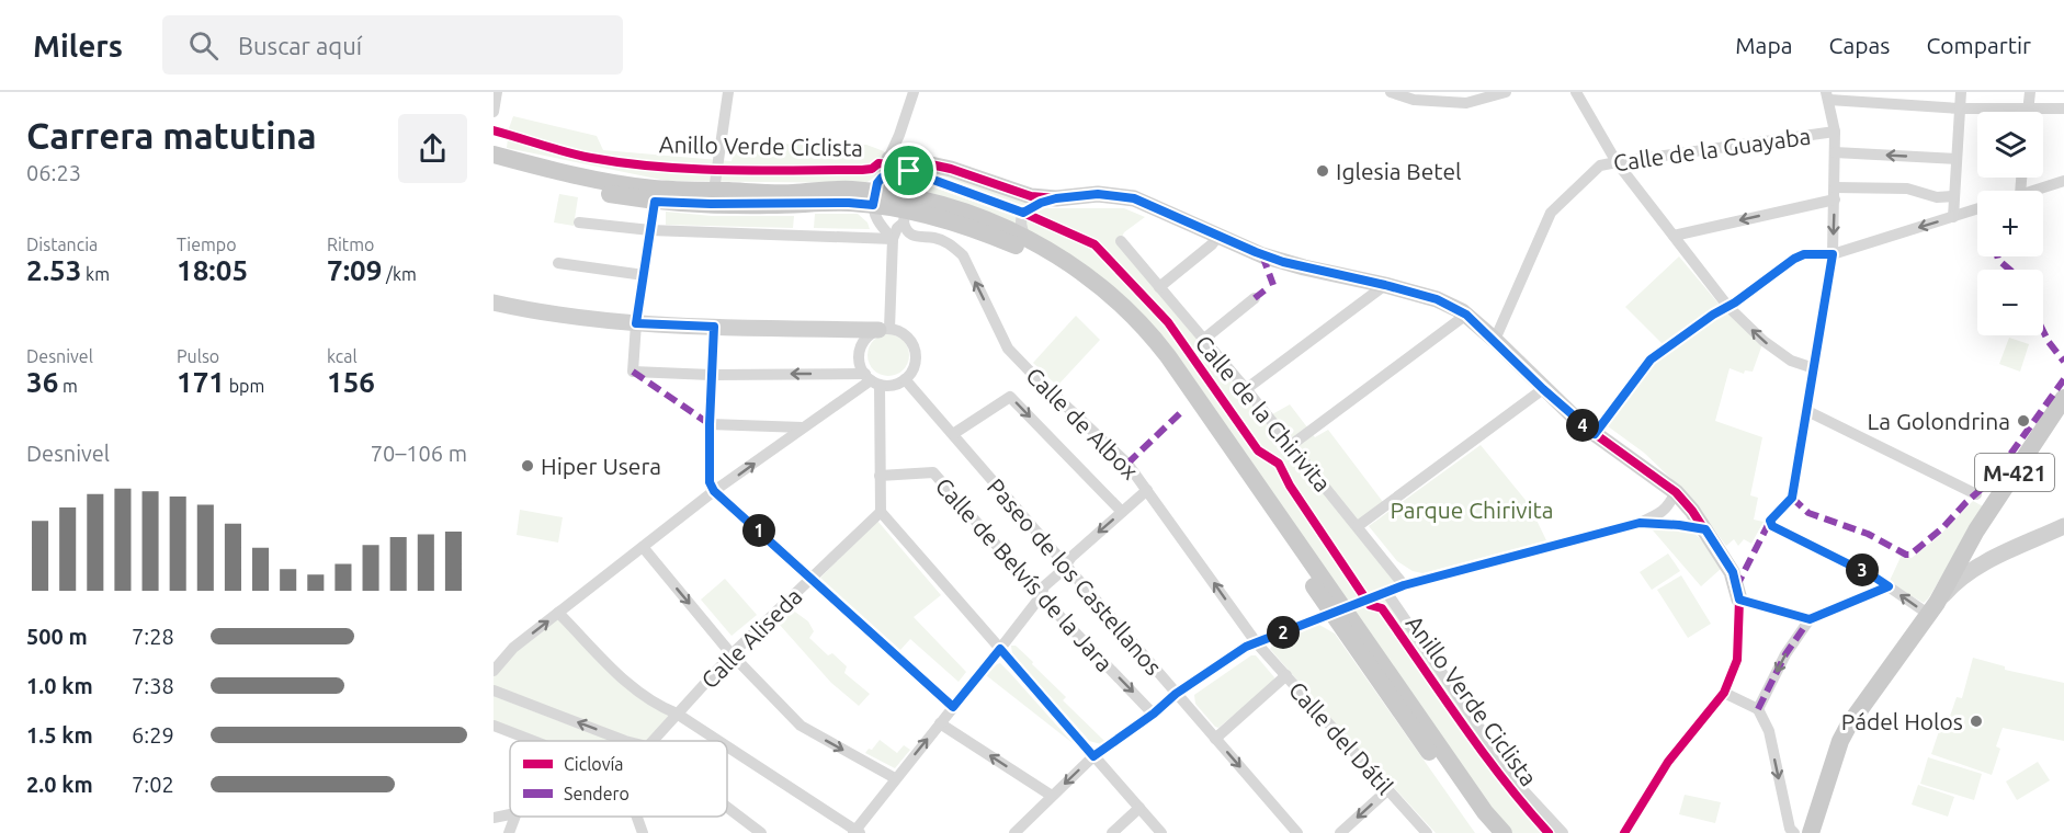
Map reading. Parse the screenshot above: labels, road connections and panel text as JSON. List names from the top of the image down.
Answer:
{
  "streets": {
    "main road": ["M-421"],
    "street": [
      "Calle de la Guayaba",
      "Calle de la Chirivita",
      "Calle de Albox",
      "Calle de Belvís de la Jara",
      "Paseo de los Castellanos",
      "Calle Aliseda",
      "Calle del Dátil"
    ],
    "cycle path": ["Anillo Verde Ciclista"]
  },
  "crossings": [
    ["Calle de Albox", "Calle del Dátil"]
  ],
  "one_way": ["Calle de Albox"],
  "parks": ["Parque Chirivita"],
  "places": [
    "Iglesia Betel",
    "La Golondrina",
    "Hiper Usera",
    "Pádel Holos"
  ],
  "legend": ["Ciclovía", "Sendero"],
  "page": {
    "header": "Milers",
    "search": "Buscar aquí",
    "nav": ["Mapa", "Capas", "Compartir"],
    "heading": ["Carrera matutina", "06:23"],
    "map_buttons": ["+", "−"],
    "stats": [
      ["Distancia", "2.53 km"],
      ["Tiempo", "18:05"],
      ["Ritmo", "7:09 /km"],
      ["Desnivel", "36 m"],
      ["Pulso", "171 bpm"],
      ["kcal", "156"]
    ],
    "pins": [
      "4",
      "1",
      "3",
      "2"
    ],
    "chart": ["Desnivel", "70–106 m"],
    "list": [
      {
        "name": "500 m",
        "note": "7:28"
      },
      {
        "name": "1.0 km",
        "note": "7:38"
      },
      {
        "name": "1.5 km",
        "note": "6:29"
      },
      {
        "name": "2.0 km",
        "note": "7:02"
      }
    ]
  }
}
